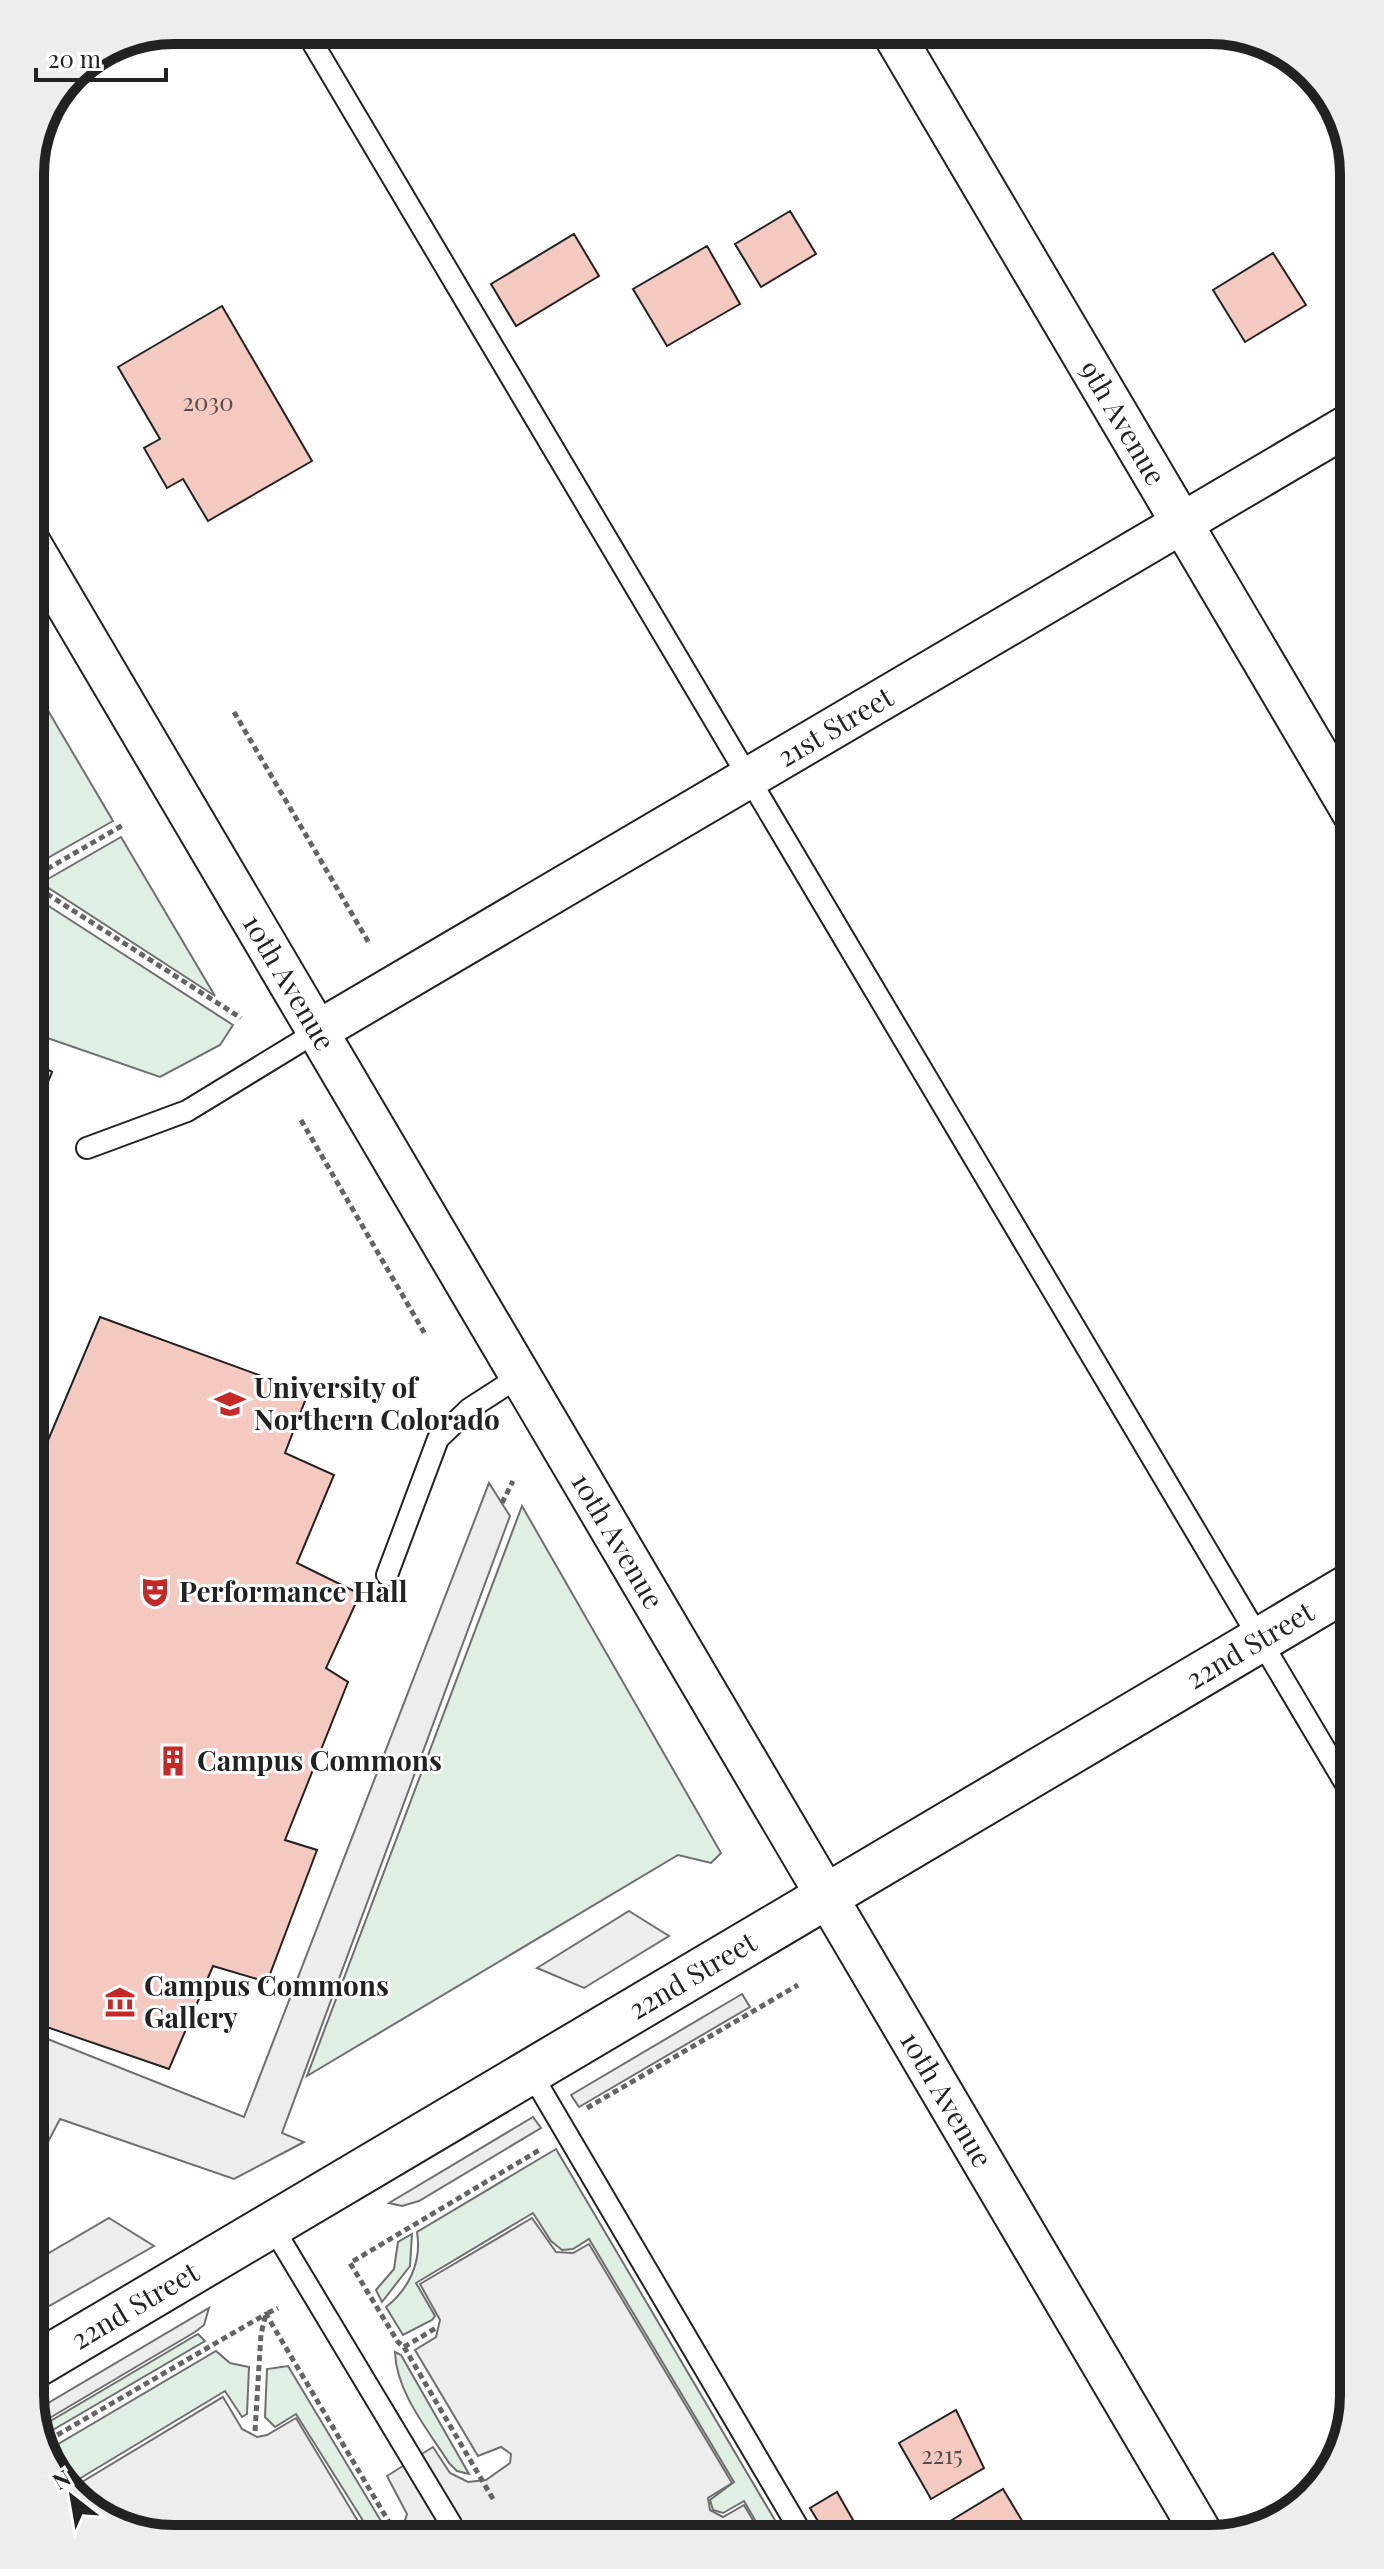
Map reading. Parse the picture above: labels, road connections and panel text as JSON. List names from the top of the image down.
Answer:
{
  "streets": {
    "street": [
      "9th Avenue",
      "21st Street",
      "10th Avenue",
      "22nd Street"
    ]
  },
  "crossings": [
    ["9th Avenue", "21st Street"],
    ["21st Street", "10th Avenue"],
    ["10th Avenue", "22nd Street"]
  ],
  "places": {
    "school or university": ["University of Northern Colorado"],
    "theatre": ["Performance Hall"],
    "building": ["Campus Commons"],
    "museum": ["Campus Commons Gallery"]
  },
  "house_numbers": ["2030", "2215"],
  "scale_bar": "20 m",
  "north": "top left"
}
